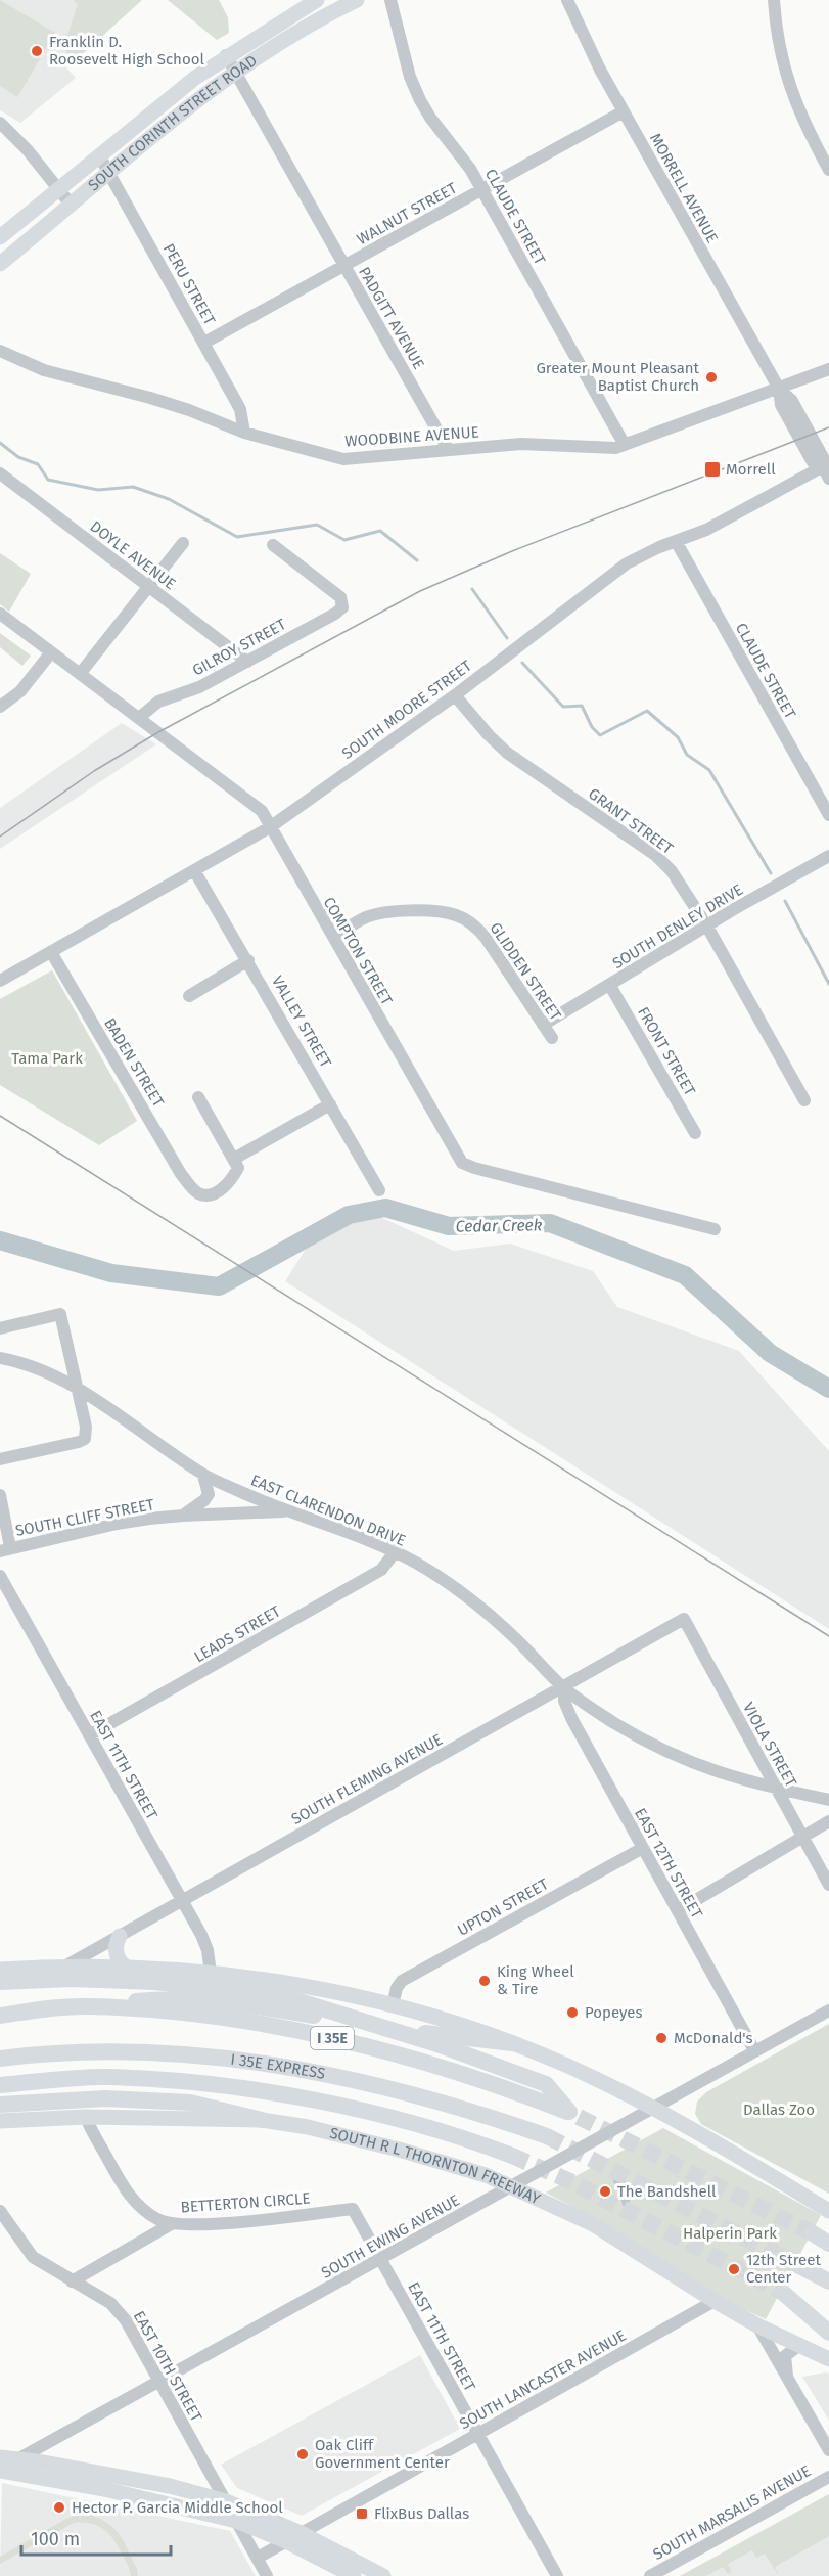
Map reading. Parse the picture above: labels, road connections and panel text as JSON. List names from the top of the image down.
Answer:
{
  "streets": {
    "highway": ["I 35E", "I 35E EXPRESS", "SOUTH R L THORNTON FREEWAY"],
    "main road": ["SOUTH CORINTH STREET ROAD"],
    "street": [
      "MORRELL AVENUE",
      "WALNUT STREET",
      "CLAUDE STREET",
      "PERU STREET",
      "PADGITT AVENUE",
      "WOODBINE AVENUE",
      "DOYLE AVENUE",
      "GILROY STREET",
      "SOUTH MOORE STREET",
      "GRANT STREET",
      "SOUTH DENLEY DRIVE",
      "COMPTON STREET",
      "GLIDDEN STREET",
      "VALLEY STREET",
      "FRONT STREET",
      "BADEN STREET",
      "EAST CLARENDON DRIVE",
      "SOUTH CLIFF STREET",
      "LEADS STREET",
      "VIOLA STREET",
      "EAST 11TH STREET",
      "SOUTH FLEMING AVENUE",
      "EAST 12TH STREET",
      "UPTON STREET",
      "BETTERTON CIRCLE",
      "SOUTH EWING AVENUE",
      "EAST 10TH STREET",
      "SOUTH LANCASTER AVENUE",
      "SOUTH MARSALIS AVENUE"
    ]
  },
  "crossings": [
    ["SOUTH CORINTH STREET ROAD", "PERU STREET"],
    ["SOUTH CORINTH STREET ROAD", "PADGITT AVENUE"],
    ["MORRELL AVENUE", "WALNUT STREET"],
    ["MORRELL AVENUE", "WOODBINE AVENUE"],
    ["MORRELL AVENUE", "SOUTH MOORE STREET"],
    ["WALNUT STREET", "CLAUDE STREET"],
    ["WALNUT STREET", "PERU STREET"],
    ["WALNUT STREET", "PADGITT AVENUE"],
    ["CLAUDE STREET", "WOODBINE AVENUE"],
    ["CLAUDE STREET", "SOUTH MOORE STREET"],
    ["PERU STREET", "WOODBINE AVENUE"],
    ["PADGITT AVENUE", "WOODBINE AVENUE"],
    ["DOYLE AVENUE", "GILROY STREET"],
    ["GILROY STREET", "COMPTON STREET"],
    ["SOUTH MOORE STREET", "GRANT STREET"],
    ["SOUTH MOORE STREET", "COMPTON STREET"],
    ["SOUTH MOORE STREET", "VALLEY STREET"],
    ["SOUTH MOORE STREET", "BADEN STREET"],
    ["GRANT STREET", "SOUTH DENLEY DRIVE"],
    ["SOUTH DENLEY DRIVE", "GLIDDEN STREET"],
    ["SOUTH DENLEY DRIVE", "FRONT STREET"],
    ["COMPTON STREET", "GLIDDEN STREET"],
    ["EAST CLARENDON DRIVE", "SOUTH CLIFF STREET"],
    ["EAST CLARENDON DRIVE", "LEADS STREET"],
    ["EAST CLARENDON DRIVE", "VIOLA STREET"],
    ["EAST CLARENDON DRIVE", "SOUTH FLEMING AVENUE"],
    ["EAST CLARENDON DRIVE", "EAST 12TH STREET"],
    ["LEADS STREET", "EAST 11TH STREET"],
    ["VIOLA STREET", "SOUTH FLEMING AVENUE"],
    ["EAST 11TH STREET", "SOUTH FLEMING AVENUE"],
    ["EAST 11TH STREET", "BETTERTON CIRCLE"],
    ["EAST 11TH STREET", "SOUTH EWING AVENUE"],
    ["EAST 11TH STREET", "SOUTH LANCASTER AVENUE"],
    ["SOUTH FLEMING AVENUE", "EAST 12TH STREET"],
    ["EAST 12TH STREET", "UPTON STREET"],
    ["EAST 12TH STREET", "SOUTH EWING AVENUE"],
    ["SOUTH R L THORNTON FREEWAY", "BETTERTON CIRCLE"],
    ["SOUTH R L THORNTON FREEWAY", "SOUTH EWING AVENUE"],
    ["SOUTH R L THORNTON FREEWAY", "SOUTH LANCASTER AVENUE"],
    ["SOUTH EWING AVENUE", "EAST 10TH STREET"],
    ["EAST 10TH STREET", "SOUTH LANCASTER AVENUE"]
  ],
  "water": ["Cedar Creek"],
  "parks": ["Tama Park", "Dallas Zoo", "Halperin Park"],
  "places": {
    "other": [
      "Franklin D. Roosevelt High School",
      "Greater Mount Pleasant Baptist Church",
      "King Wheel & Tire",
      "Popeyes",
      "McDonald's",
      "The Bandshell",
      "12th Street Center",
      "Oak Cliff Government Center",
      "Hector P. Garcia Middle School"
    ],
    "transit": ["Morrell", "FlixBus Dallas"]
  },
  "scale_bar": "100 m"
}
